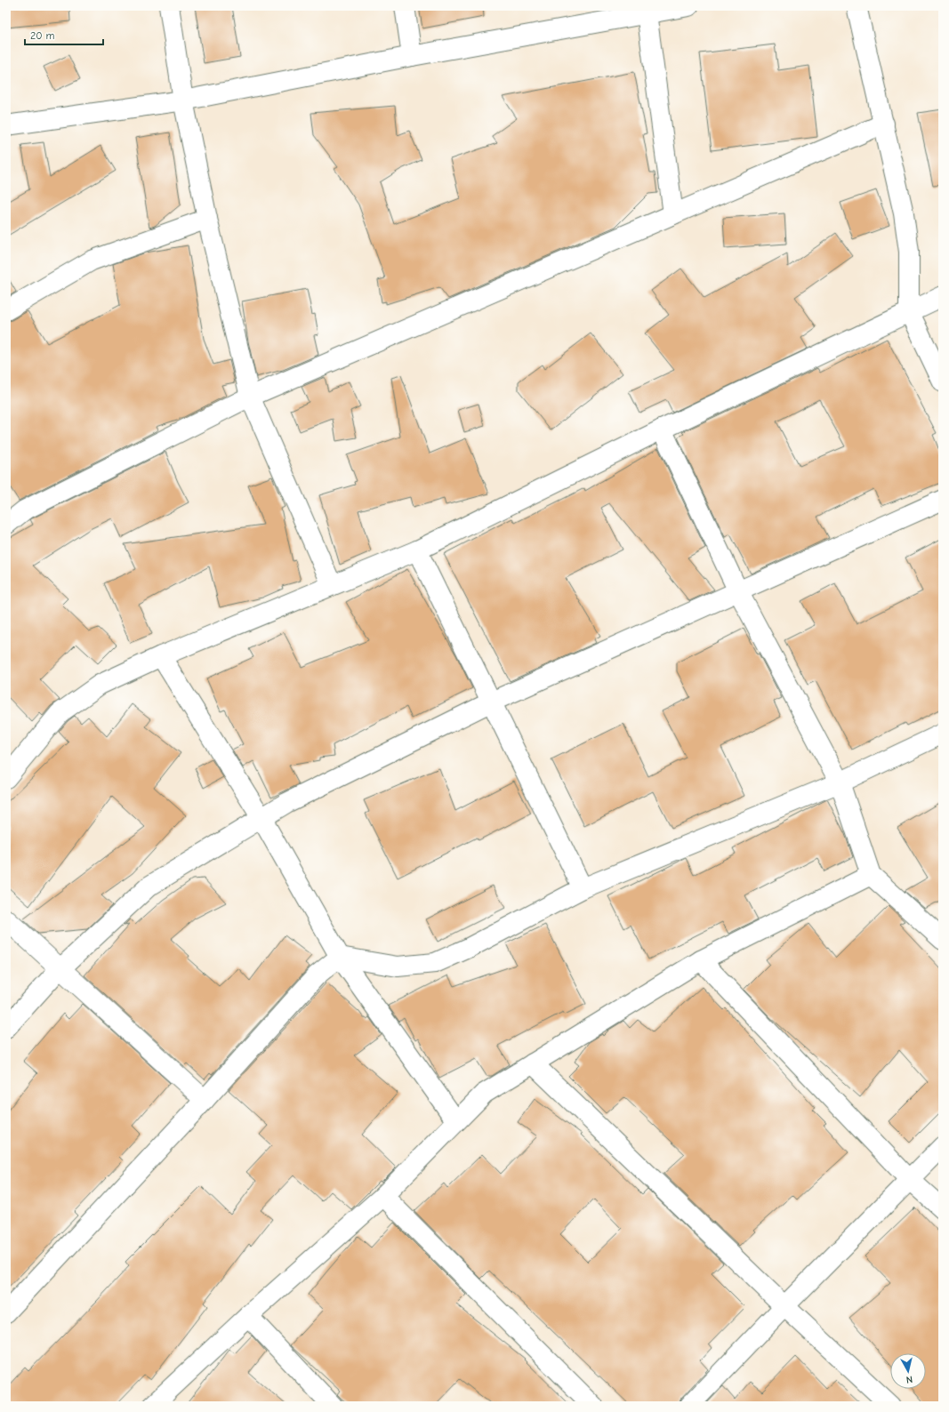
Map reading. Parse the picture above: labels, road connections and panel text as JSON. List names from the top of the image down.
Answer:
{
  "scale_bar": "20 m",
  "north": "bottom"
}
